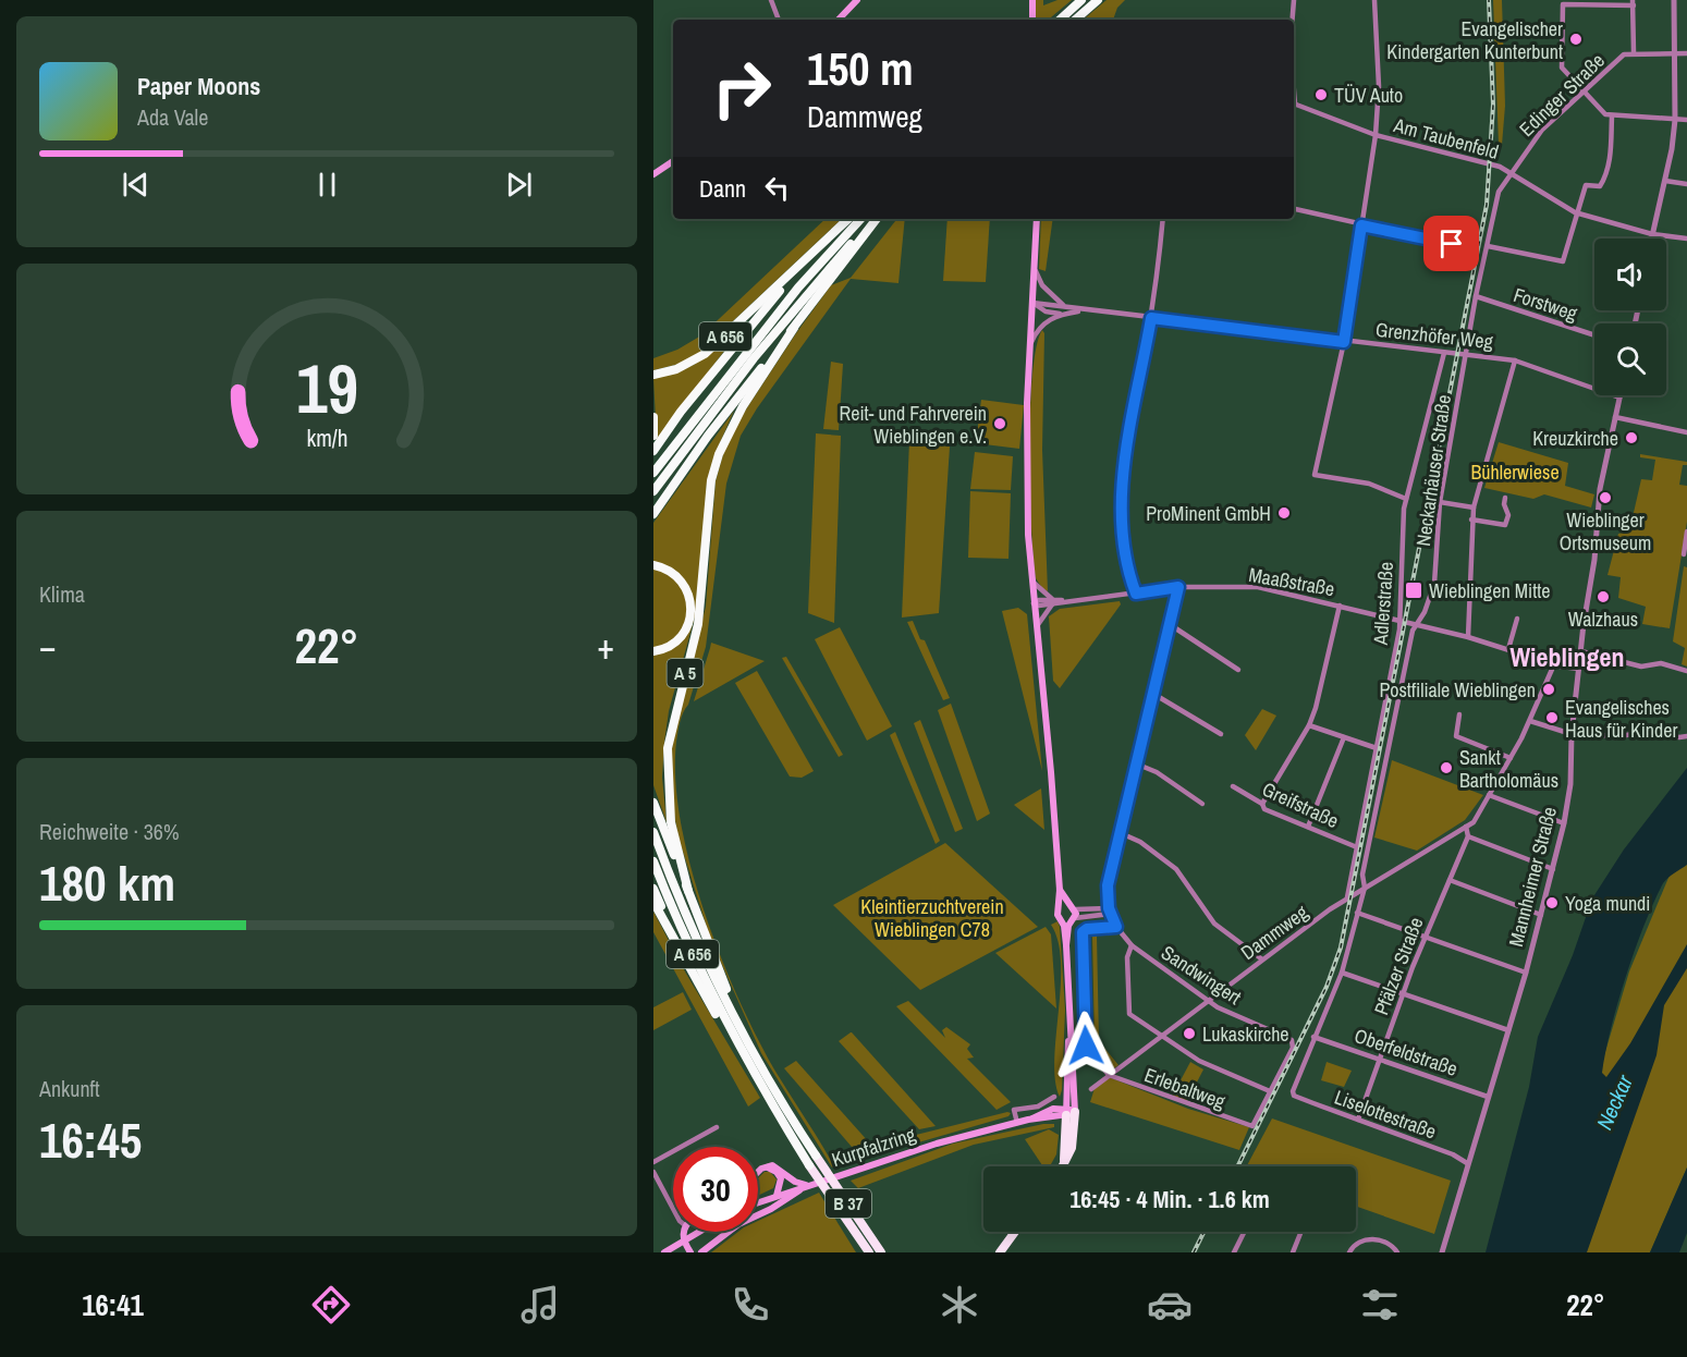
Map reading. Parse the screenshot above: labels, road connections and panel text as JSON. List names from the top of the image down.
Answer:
{
  "streets": {
    "highway": ["A 656", "A 5", "B 37"],
    "main road": ["Kurpfalzring"],
    "street": [
      "Edinger Straße",
      "Am Taubenfeld",
      "Forstweg",
      "Grenzhöfer Weg",
      "Neckarhäuser Straße",
      "Maaßstraße",
      "Adlerstraße",
      "Greifstraße",
      "Mannheimer Straße",
      "Dammweg",
      "Pfälzer Straße",
      "Sandwingert",
      "Oberfeldstraße",
      "Erlebaltweg",
      "Liselottestraße"
    ]
  },
  "crossings": [
    ["Edinger Straße", "Am Taubenfeld"],
    ["Edinger Straße", "Forstweg"],
    ["Edinger Straße", "Grenzhöfer Weg"],
    ["Edinger Straße", "Neckarhäuser Straße"],
    ["Grenzhöfer Weg", "Neckarhäuser Straße"],
    ["Grenzhöfer Weg", "Adlerstraße"],
    ["Grenzhöfer Weg", "Mannheimer Straße"],
    ["A 656", "B 37"],
    ["Neckarhäuser Straße", "Maaßstraße"],
    ["Neckarhäuser Straße", "Adlerstraße"],
    ["Maaßstraße", "Adlerstraße"],
    ["Maaßstraße", "Mannheimer Straße"],
    ["Maaßstraße", "Sandwingert"],
    ["Adlerstraße", "Greifstraße"],
    ["Adlerstraße", "Dammweg"],
    ["Adlerstraße", "Oberfeldstraße"],
    ["Adlerstraße", "Liselottestraße"],
    ["Mannheimer Straße", "Oberfeldstraße"],
    ["Mannheimer Straße", "Liselottestraße"],
    ["Dammweg", "Sandwingert"],
    ["Dammweg", "Erlebaltweg"],
    ["Pfälzer Straße", "Oberfeldstraße"],
    ["Pfälzer Straße", "Liselottestraße"],
    ["Sandwingert", "Erlebaltweg"]
  ],
  "districts": ["Wieblingen"],
  "water": ["Neckar"],
  "parks": ["Bühlerwiese", "Kleintierzuchtverein Wieblingen C78"],
  "places": {
    "other": [
      "Evangelischer Kindergarten Kunterbunt",
      "TÜV Auto",
      "Reit- und Fahrverein Wieblingen e.V.",
      "Kreuzkirche",
      "Wieblinger Ortsmuseum",
      "ProMinent GmbH",
      "Walzhaus",
      "Postfiliale Wieblingen",
      "Evangelisches Haus für Kinder",
      "Sankt Bartholomäus",
      "Yoga mundi",
      "Lukaskirche"
    ],
    "transit": ["Wieblingen Mitte"]
  },
  "page": {
    "turn": ["150 m", "Dammweg"],
    "song": ["Paper Moons", "Ada Vale"],
    "then": "Dann",
    "tile": [
      "Klima",
      ["Reichweite · 36%", "180 km"],
      ["Ankunft", "16:45"]
    ],
    "heat": ["−", "22°", "+"],
    "limit": "30",
    "trip": "16:45 · 4 Min. · 1.6 km",
    "tabs": ["16:41", "22°"],
    "gauge": ["19", "km/h"]
  }
}
